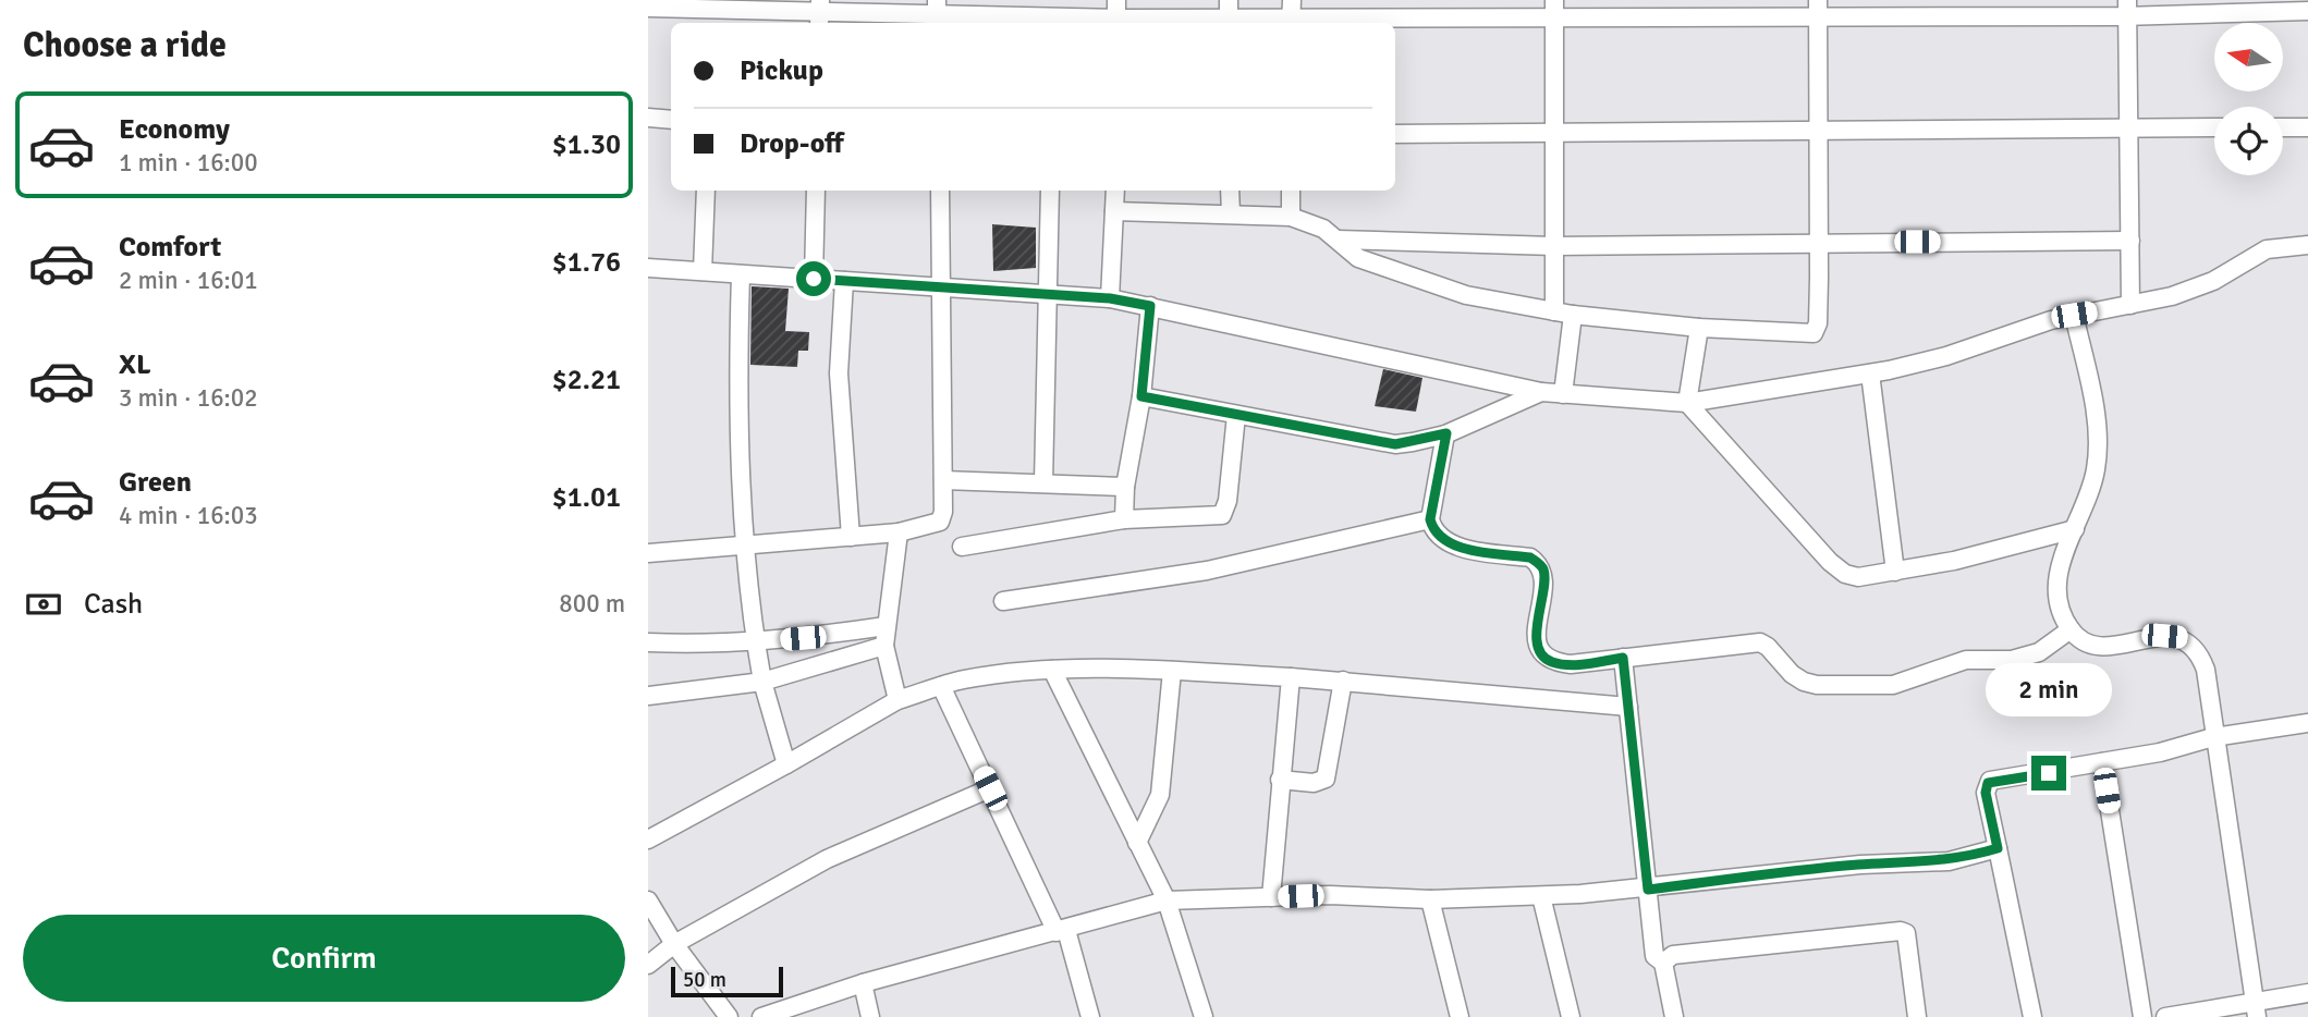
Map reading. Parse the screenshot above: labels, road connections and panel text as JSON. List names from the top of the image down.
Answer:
{
  "scale_bar": "50 m",
  "north": "left",
  "page": {
    "heading": "Choose a ride",
    "banner": ["Pickup", "Drop-off"],
    "list": [
      {
        "name": "Economy",
        "note": "1 min · 16:00",
        "value": "$1.30"
      },
      {
        "name": "Comfort",
        "note": "2 min · 16:01",
        "value": "$1.76"
      },
      {
        "name": "XL",
        "note": "3 min · 16:02",
        "value": "$2.21"
      },
      {
        "name": "Green",
        "note": "4 min · 16:03",
        "value": "$1.01"
      }
    ],
    "pay": ["Cash", "800 m"],
    "bubble": "2 min",
    "buttons": "Confirm",
    "scale": "50 m"
  }
}
